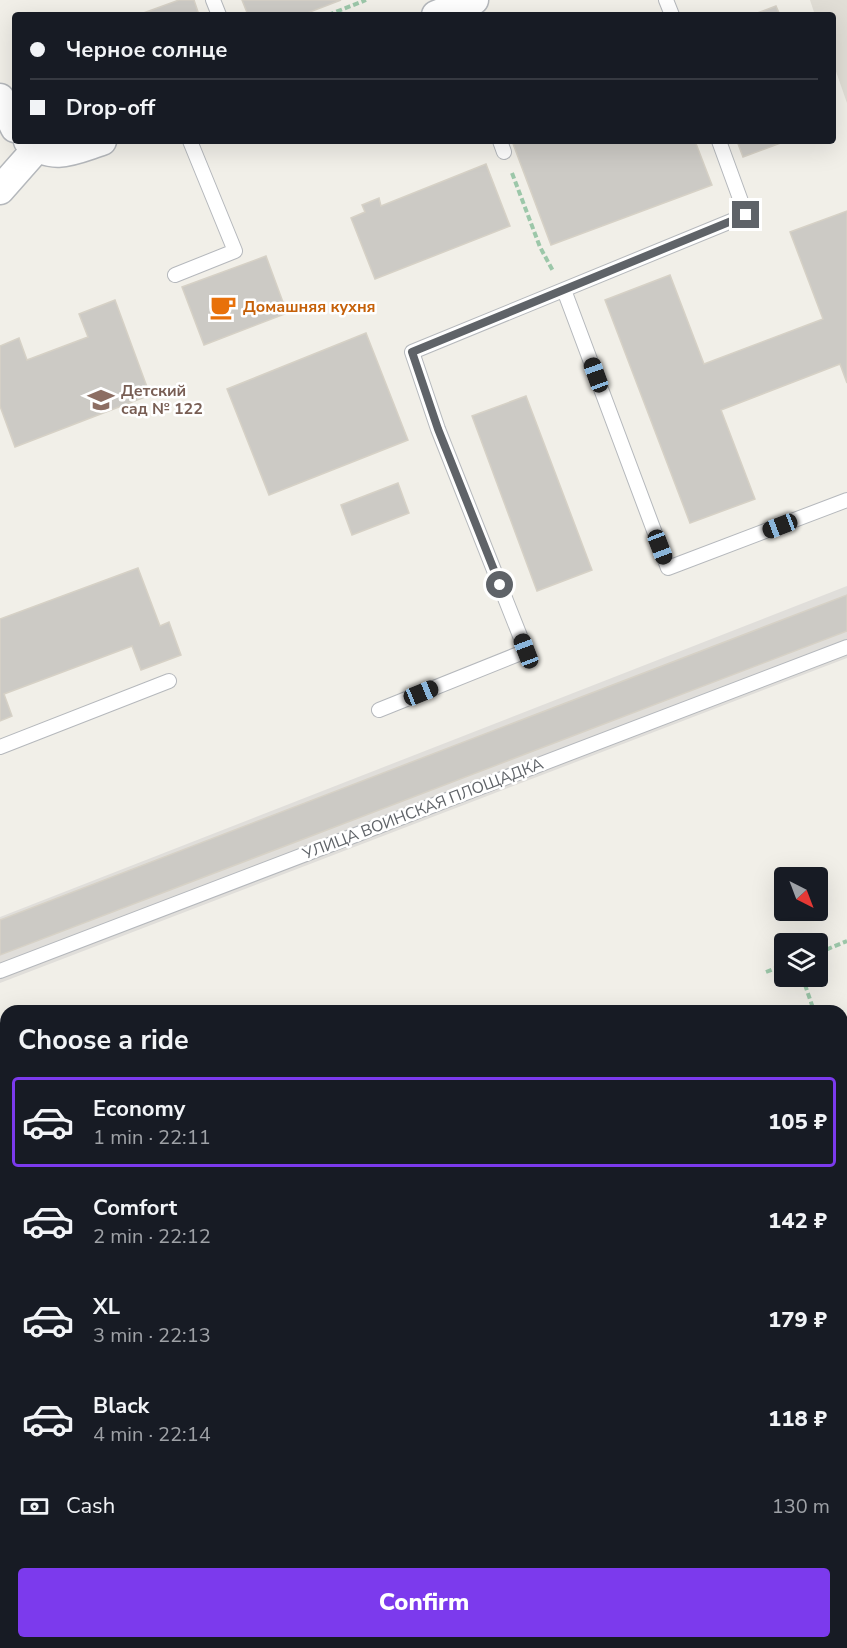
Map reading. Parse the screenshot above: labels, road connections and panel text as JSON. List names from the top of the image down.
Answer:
{
  "streets": {
    "lane": ["УЛИЦА ВОИНСКАЯ ПЛОЩАДКА"]
  },
  "places": {
    "cafe": ["Домашняя кухня"],
    "school or university": ["Детский сад № 122"]
  },
  "north": "bottom right",
  "page": {
    "banner": ["Черное солнце", "Drop-off"],
    "heading": "Choose a ride",
    "list": [
      {
        "name": "Economy",
        "note": "1 min · 22:11",
        "value": "105 ₽"
      },
      {
        "name": "Comfort",
        "note": "2 min · 22:12",
        "value": "142 ₽"
      },
      {
        "name": "XL",
        "note": "3 min · 22:13",
        "value": "179 ₽"
      },
      {
        "name": "Black",
        "note": "4 min · 22:14",
        "value": "118 ₽"
      }
    ],
    "pay": ["Cash", "130 m"],
    "buttons": "Confirm"
  }
}
